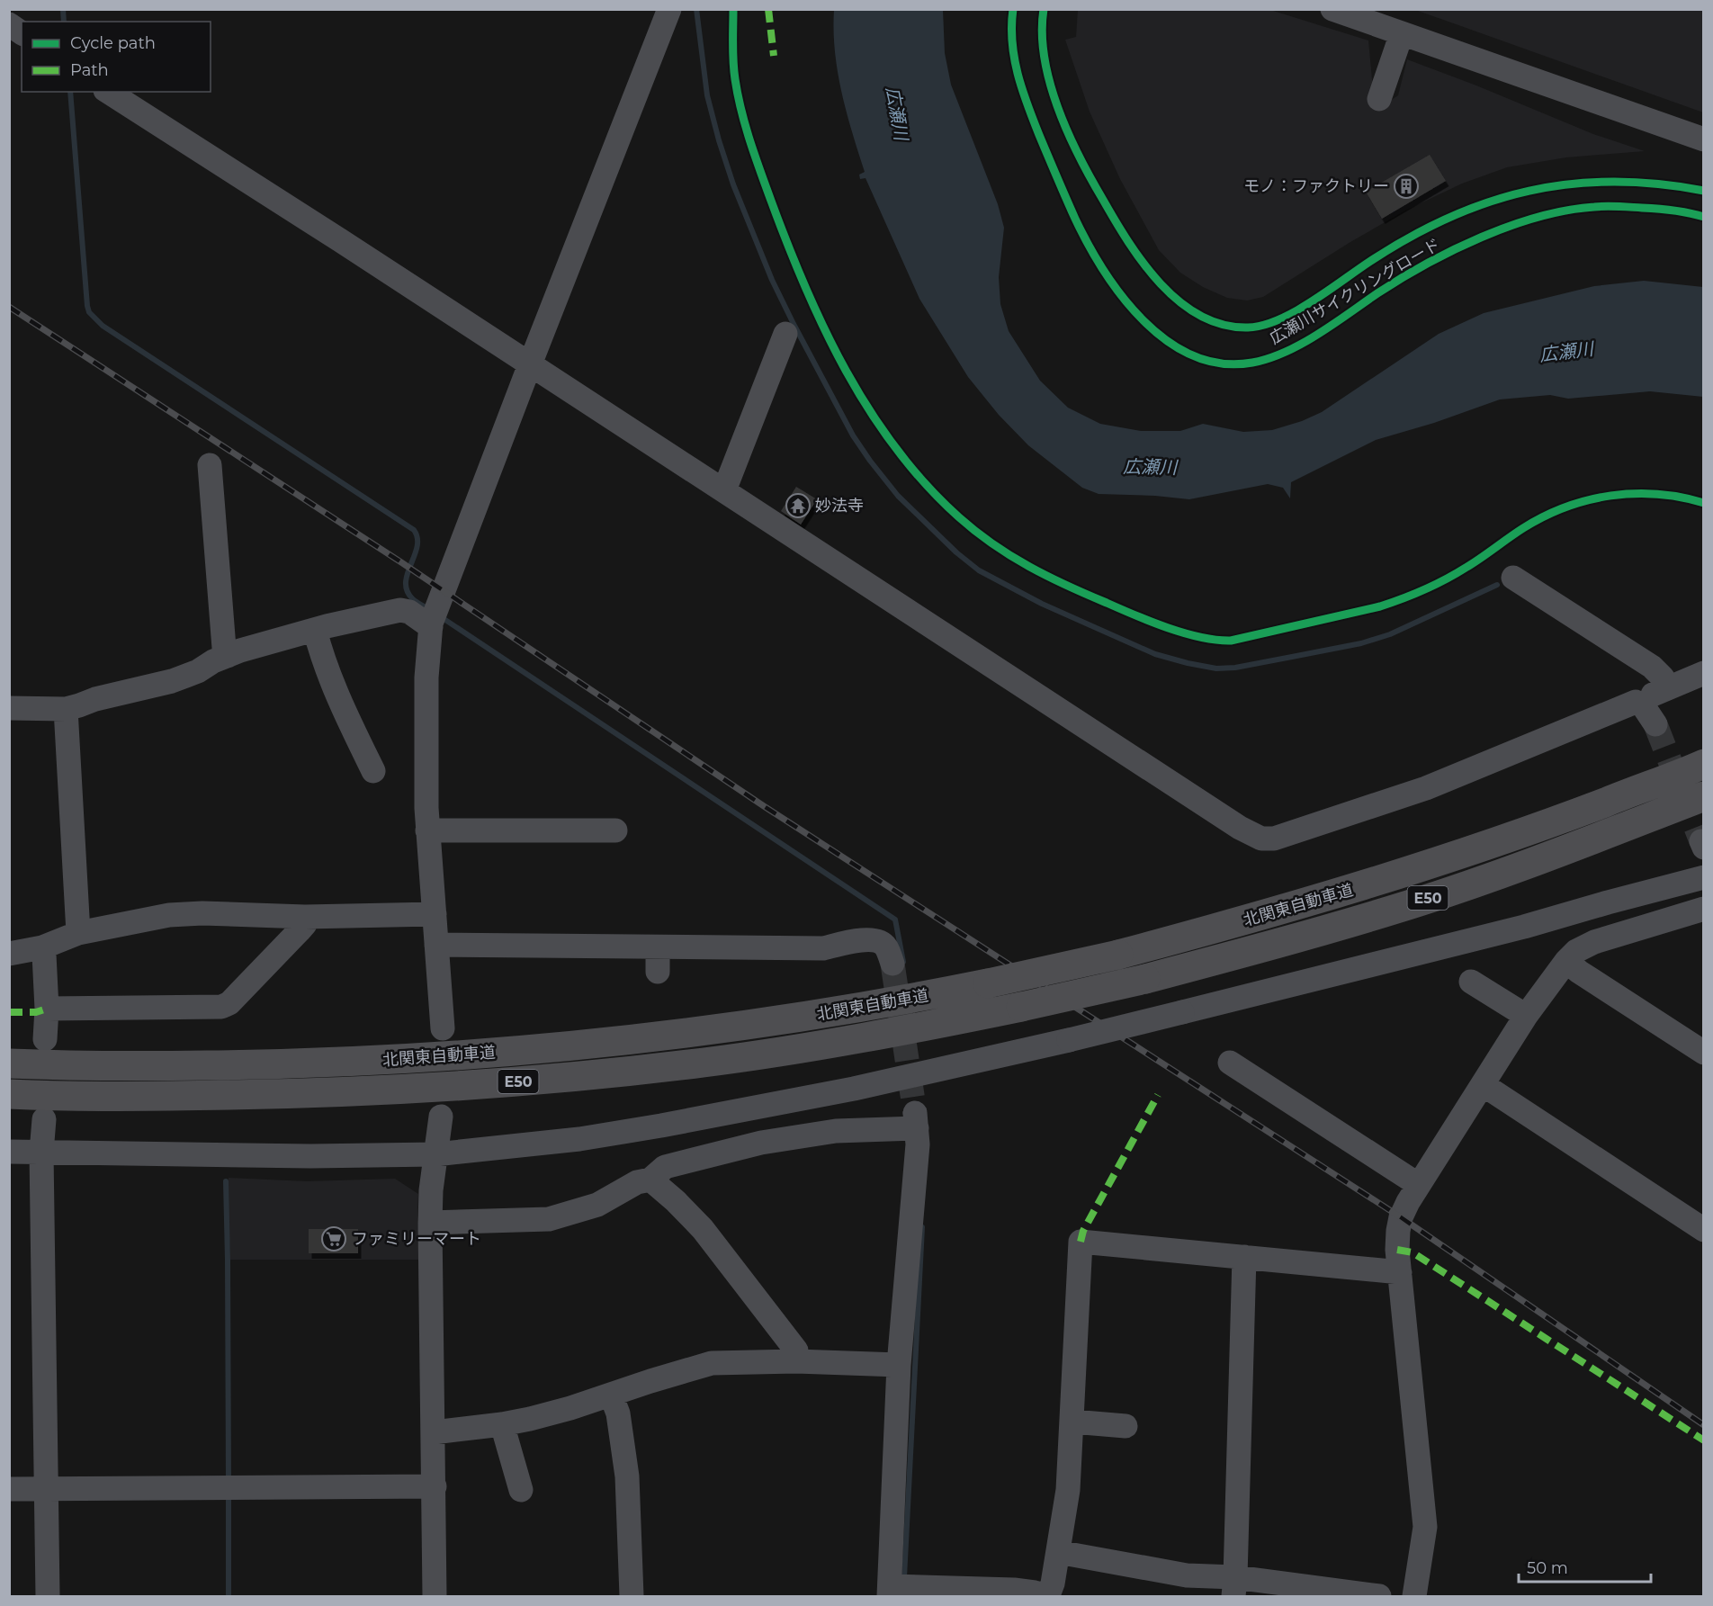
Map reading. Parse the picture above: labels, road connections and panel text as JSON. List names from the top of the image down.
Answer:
{
  "streets": {
    "highway": ["E50", "北関東自動車道"],
    "cycle path": ["広瀬川サイクリングロード"]
  },
  "water": ["広瀬川"],
  "places": {
    "building": ["モノ：ファクトリー"],
    "temple": ["妙法寺"],
    "supermarket": ["ファミリーマート"]
  },
  "legend": ["Cycle path", "Path"],
  "scale_bar": "50 m"
}
